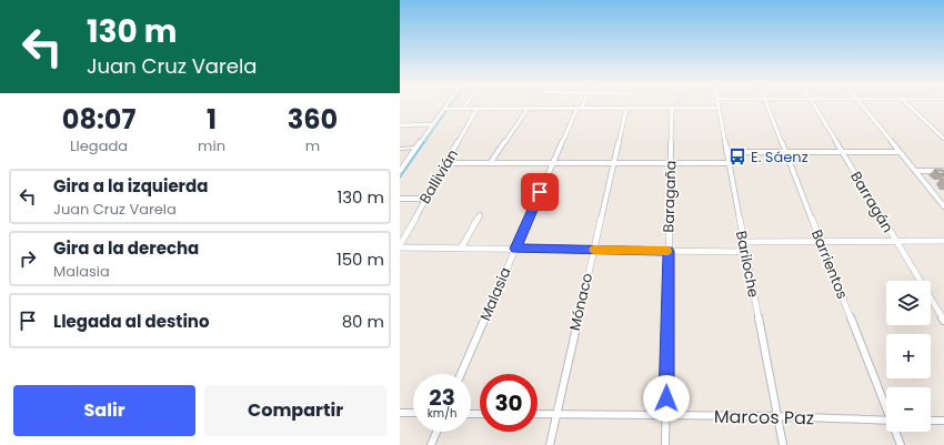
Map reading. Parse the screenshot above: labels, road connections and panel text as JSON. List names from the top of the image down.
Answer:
{
  "streets": {
    "street": [
      "Ballivián",
      "Baragaña",
      "Barragán",
      "Bariloche",
      "Barrientos",
      "Malasia",
      "Mónaco",
      "Marcos Paz"
    ]
  },
  "crossings": [
    ["Baragaña", "Marcos Paz"],
    ["Bariloche", "Marcos Paz"],
    ["Mónaco", "Marcos Paz"]
  ],
  "places": {
    "bus stop": ["E. Sáenz"]
  },
  "page": {
    "turn": ["130 m", "Juan Cruz Varela"],
    "eta": [
      "08:07",
      "Llegada",
      "1",
      "min",
      "360",
      "m"
    ],
    "list": [
      {
        "name": "Gira a la izquierda",
        "note": "Juan Cruz Varela",
        "value": "130 m"
      },
      {
        "name": "Gira a la derecha",
        "note": "Malasia",
        "value": "150 m"
      },
      {
        "name": "Llegada al destino",
        "value": "80 m"
      }
    ],
    "map_buttons": ["+", "−"],
    "speed": "23 km/h",
    "limit": "30",
    "buttons": ["Salir", "Compartir"]
  }
}
